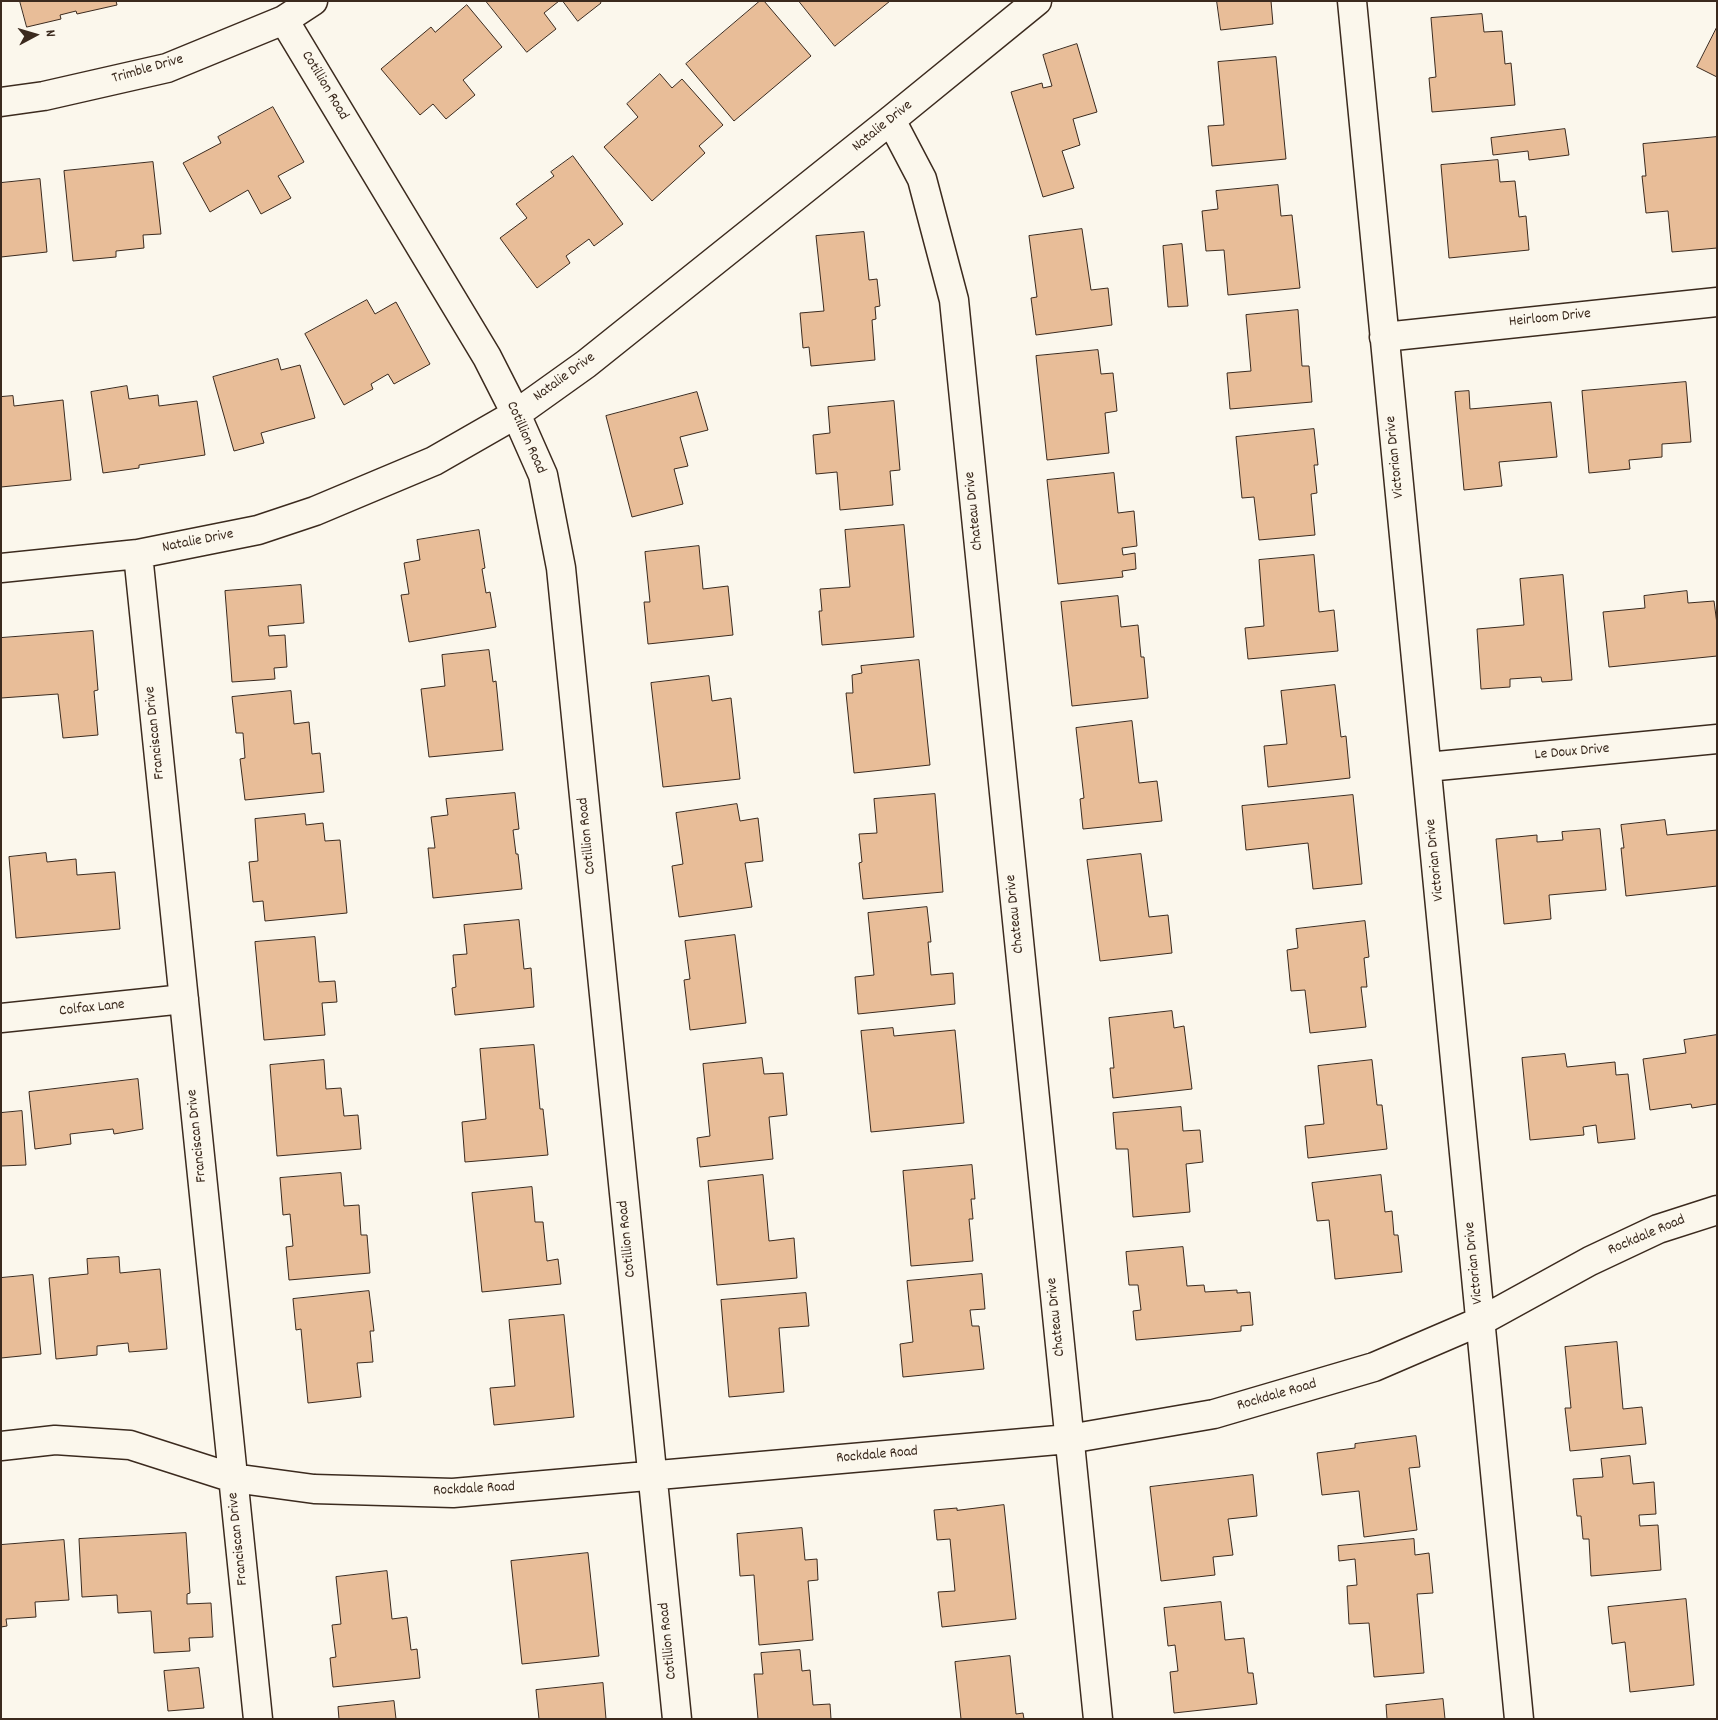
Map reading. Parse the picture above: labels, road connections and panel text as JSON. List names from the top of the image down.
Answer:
{
  "streets": {
    "street": [
      "Trimble Drive",
      "Cotillion Road",
      "Natalie Drive",
      "Heirloom Drive",
      "Victorian Drive",
      "Chateau Drive",
      "Franciscan Drive",
      "Le Doux Drive",
      "Colfax Lane",
      "Rockdale Road"
    ]
  },
  "crossings": [
    ["Trimble Drive", "Cotillion Road"],
    ["Cotillion Road", "Natalie Drive"],
    ["Cotillion Road", "Rockdale Road"],
    ["Natalie Drive", "Chateau Drive"],
    ["Natalie Drive", "Franciscan Drive"],
    ["Heirloom Drive", "Victorian Drive"],
    ["Victorian Drive", "Le Doux Drive"],
    ["Victorian Drive", "Rockdale Road"],
    ["Chateau Drive", "Rockdale Road"],
    ["Franciscan Drive", "Colfax Lane"],
    ["Franciscan Drive", "Rockdale Road"]
  ],
  "north": "right"
}
